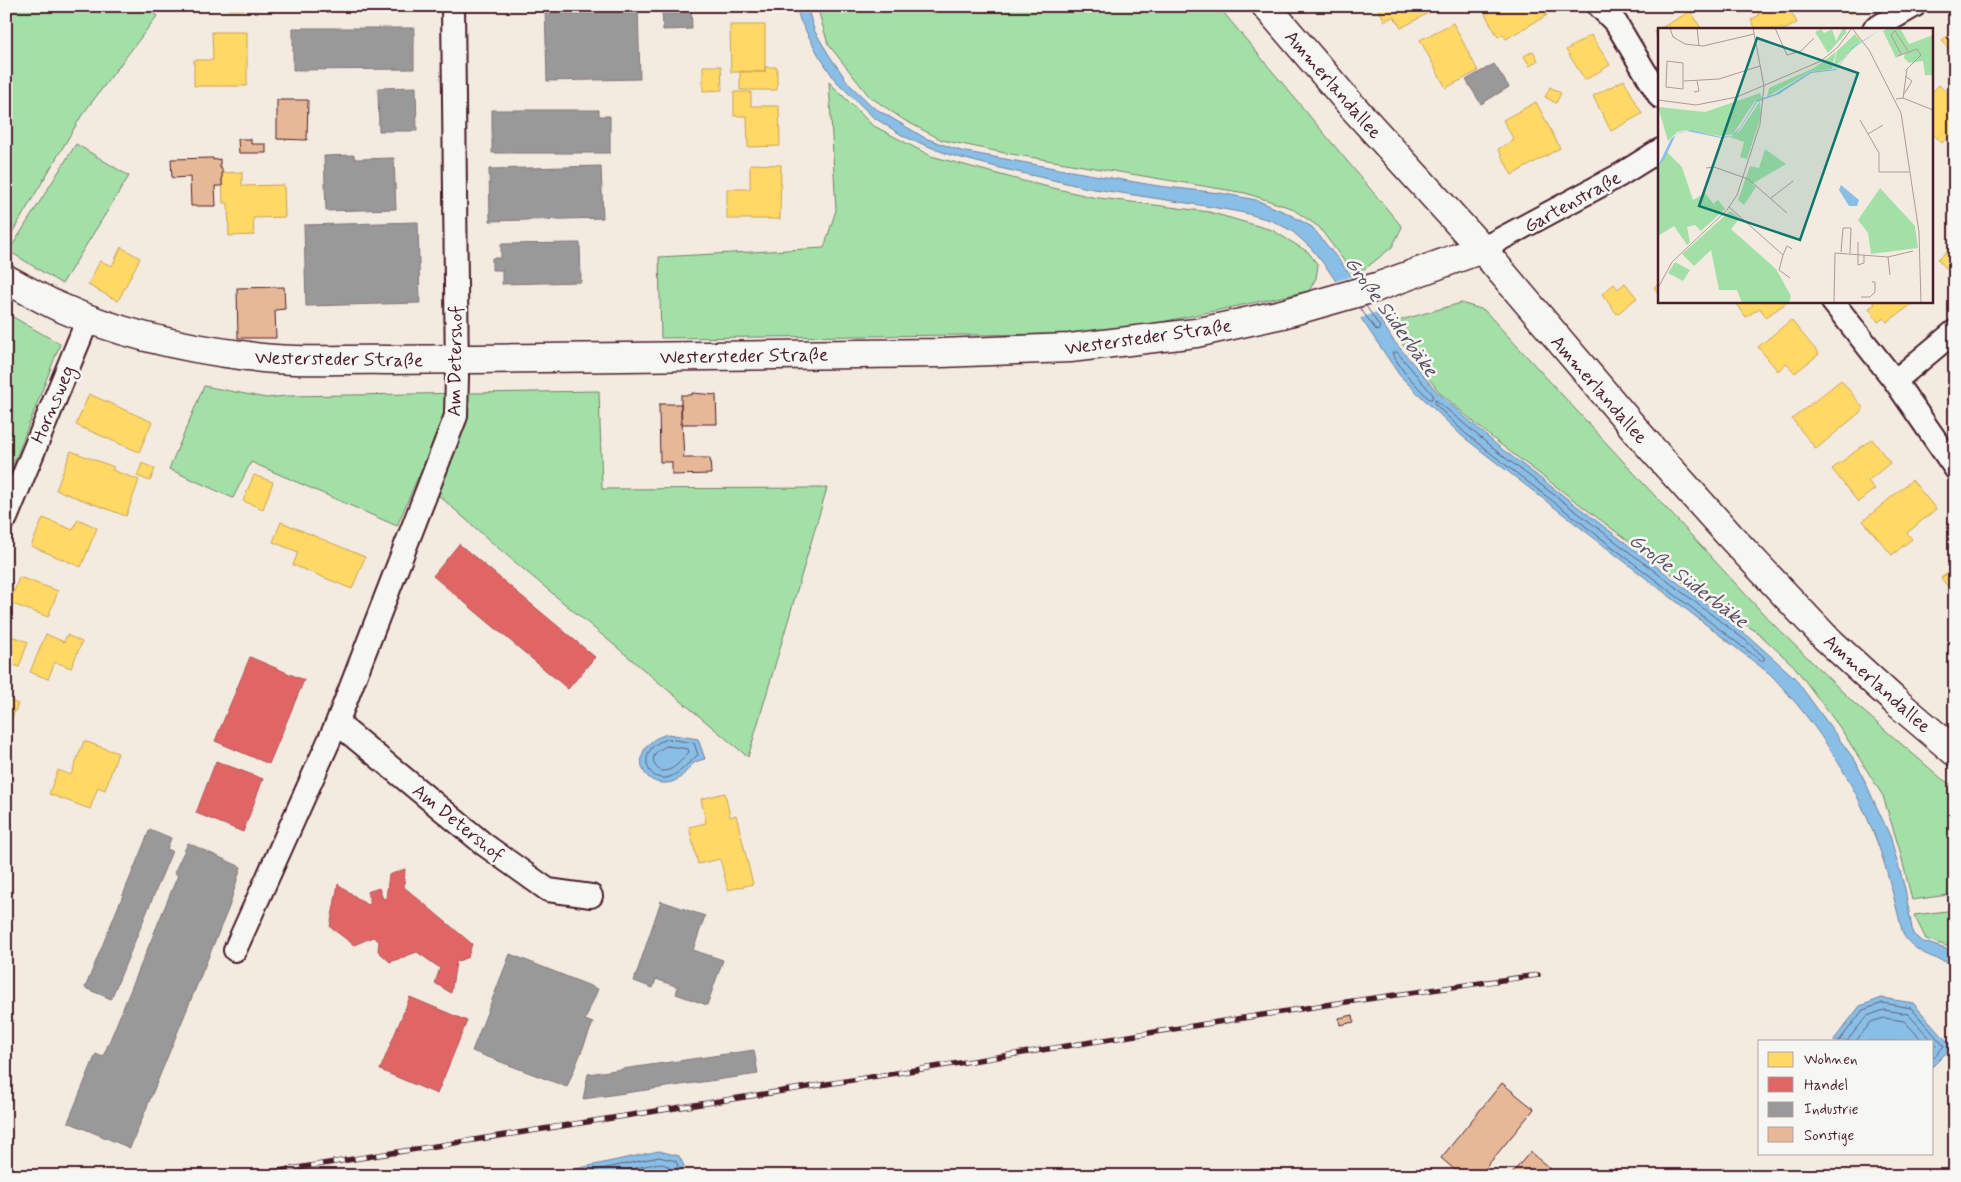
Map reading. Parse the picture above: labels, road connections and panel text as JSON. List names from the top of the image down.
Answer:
{
  "streets": {
    "main road": ["Ammerlandallee", "Westersteder Straße"],
    "street": ["Gartenstraße", "Am Detershof", "Hornsweg"]
  },
  "crossings": [
    ["Ammerlandallee", "Gartenstraße"],
    ["Ammerlandallee", "Westersteder Straße"],
    ["Gartenstraße", "Westersteder Straße"],
    ["Westersteder Straße", "Am Detershof"],
    ["Westersteder Straße", "Hornsweg"]
  ],
  "water": ["Große Süderbäke"],
  "legend": [
    "Wohnen",
    "Handel",
    "Industrie",
    "Sonstige"
  ]
}
